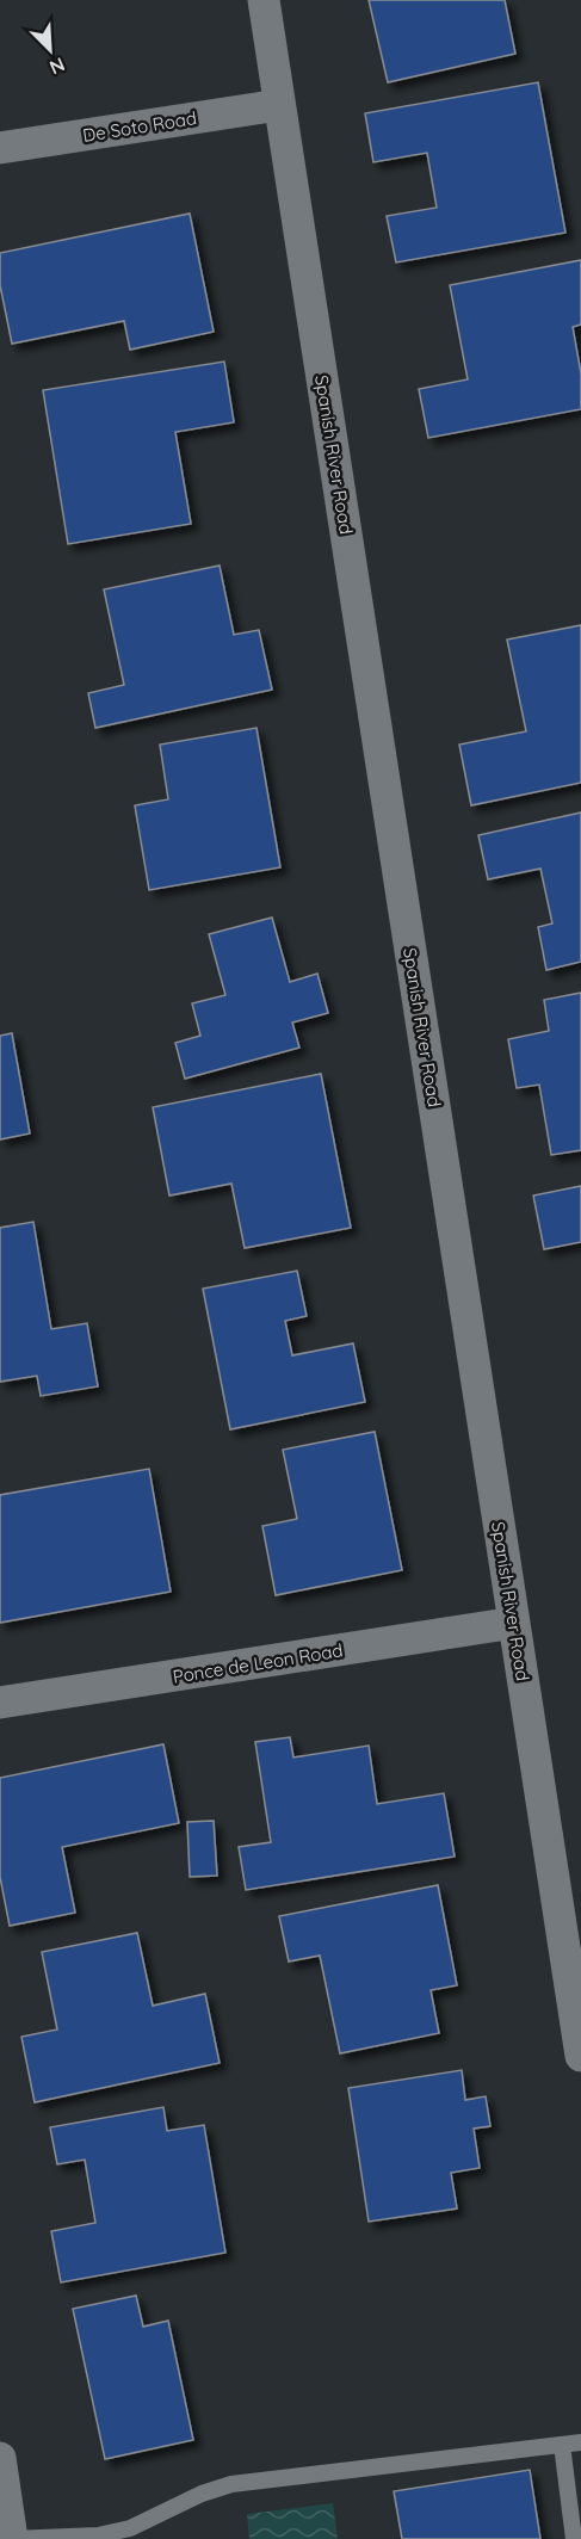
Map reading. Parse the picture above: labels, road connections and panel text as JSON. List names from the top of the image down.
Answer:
{
  "streets": {
    "street": ["De Soto Road", "Spanish River Road", "Ponce de Leon Road"]
  },
  "crossings": [
    ["De Soto Road", "Spanish River Road"],
    ["Spanish River Road", "Ponce de Leon Road"]
  ],
  "north": "bottom right"
}
